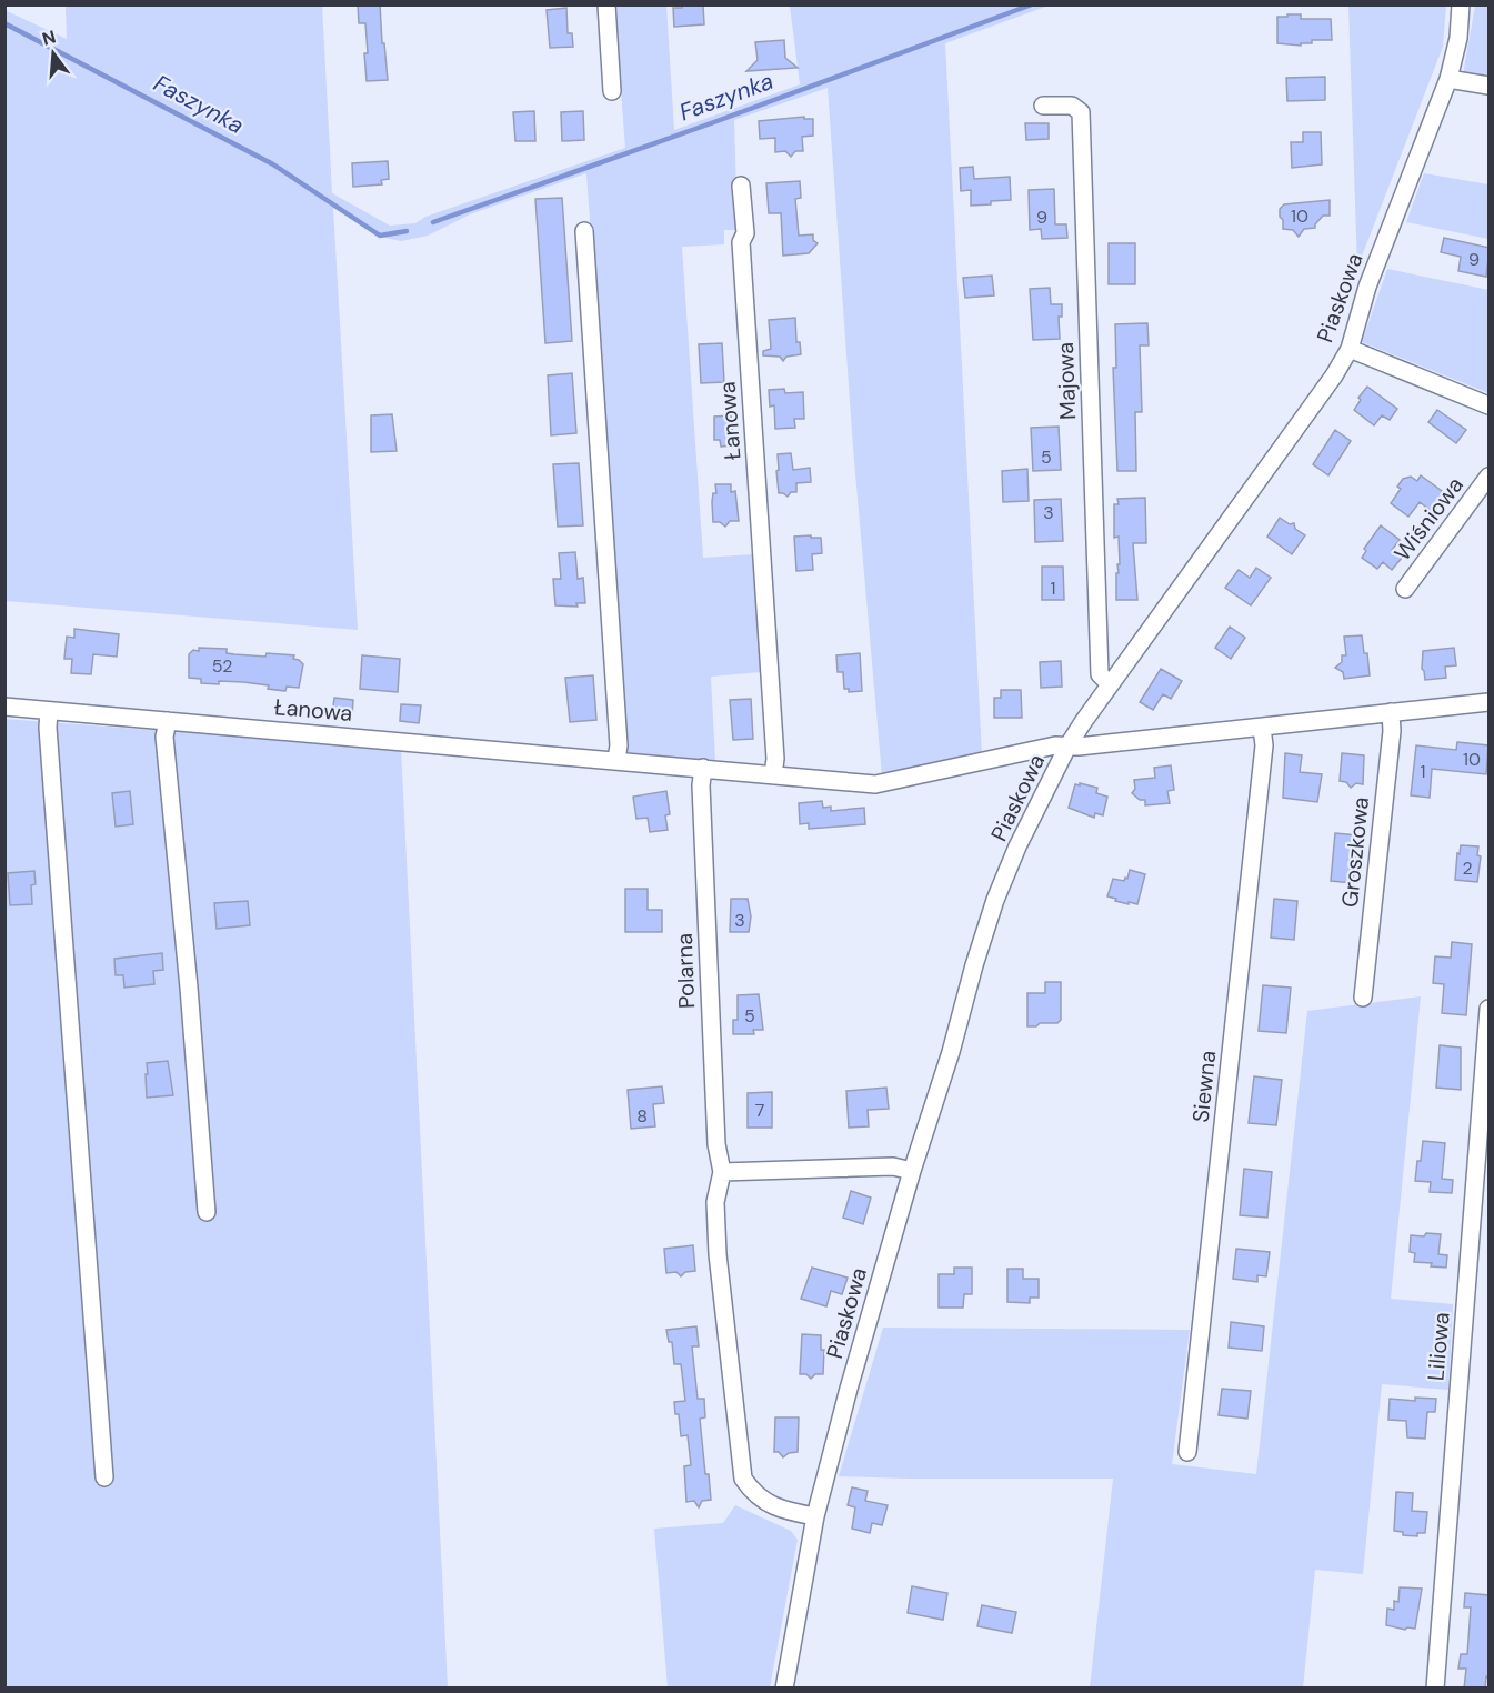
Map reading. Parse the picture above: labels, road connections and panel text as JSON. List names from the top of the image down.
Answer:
{
  "streets": {
    "street": [
      "Piaskowa",
      "Majowa",
      "Łanowa",
      "Wiśniowa",
      "Groszkowa",
      "Polarna",
      "Siewna",
      "Liliowa"
    ]
  },
  "crossings": [
    ["Piaskowa", "Majowa"],
    ["Piaskowa", "Łanowa"],
    ["Piaskowa", "Polarna"],
    ["Łanowa", "Polarna"]
  ],
  "water": ["Faszynka"],
  "house_numbers": [
    "10",
    "9",
    "9",
    "5",
    "3",
    "1",
    "52",
    "10",
    "1",
    "2",
    "3",
    "5",
    "7",
    "8"
  ],
  "north": "top"
}
